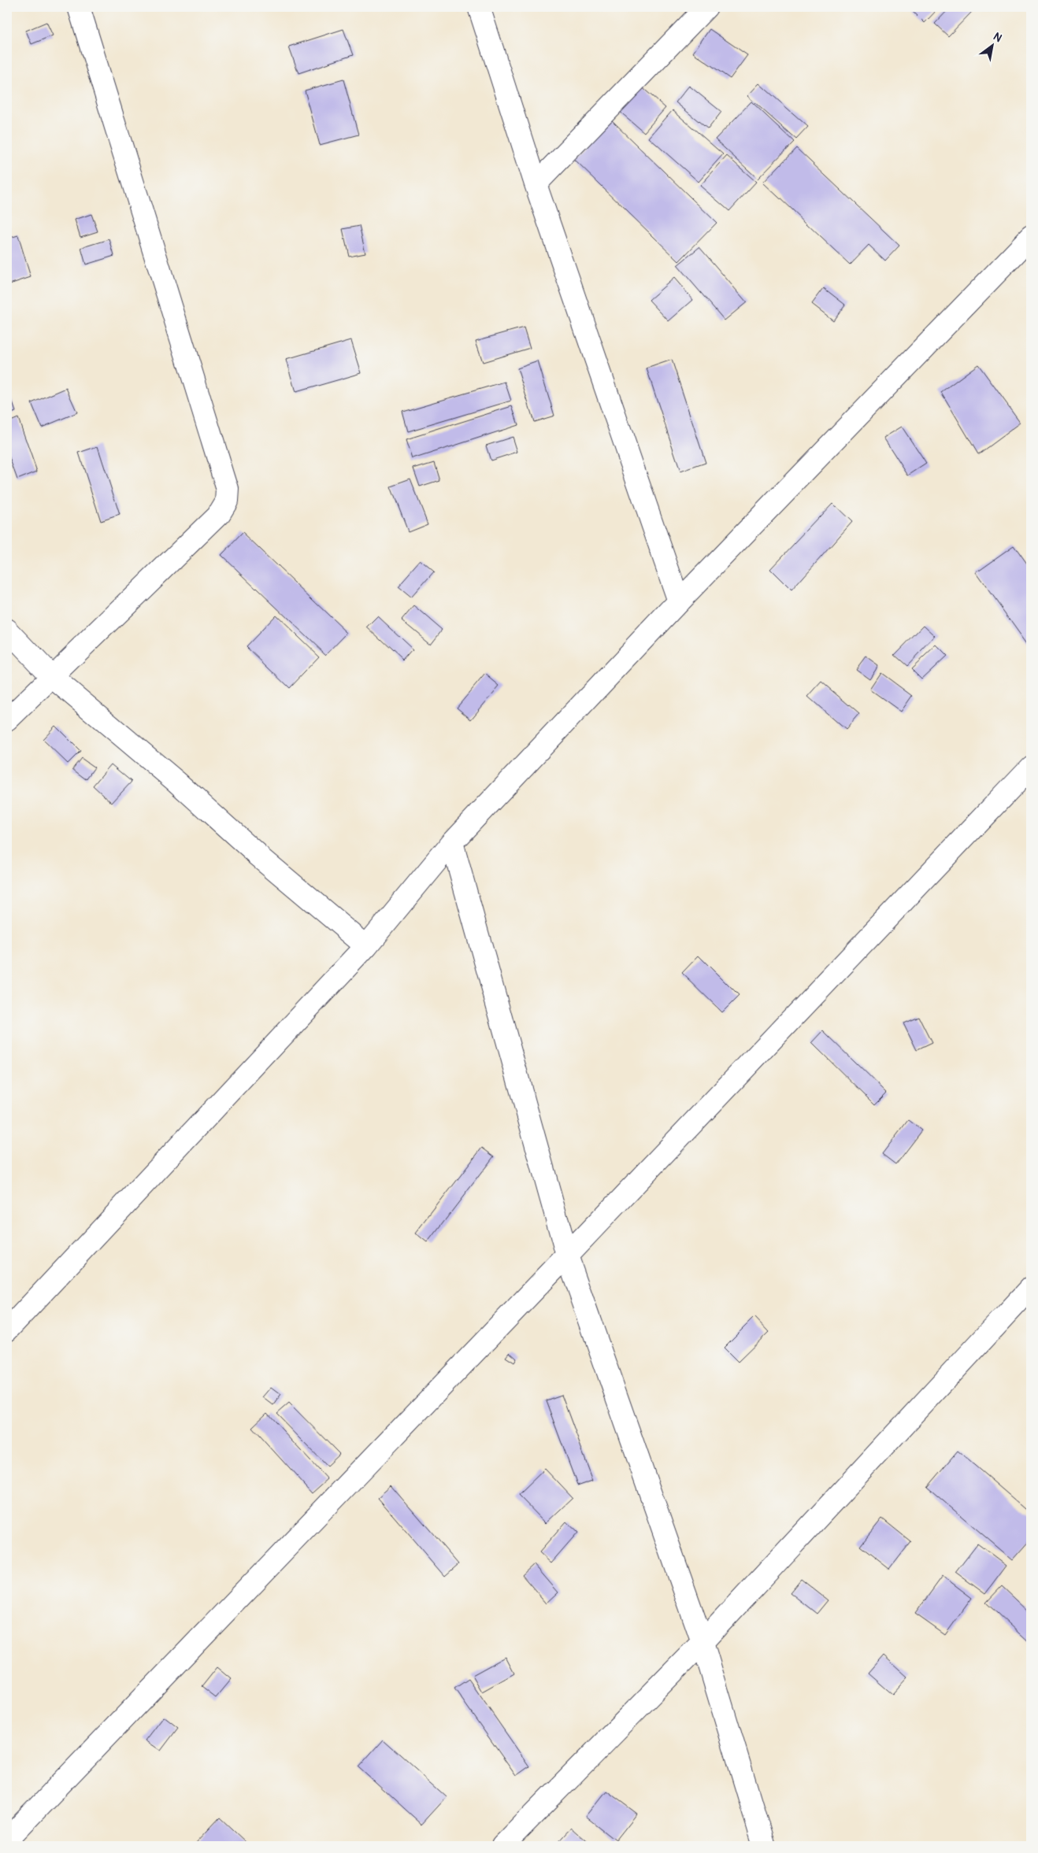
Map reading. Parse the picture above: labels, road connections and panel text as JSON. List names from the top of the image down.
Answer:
{
  "north": "top right"
}
